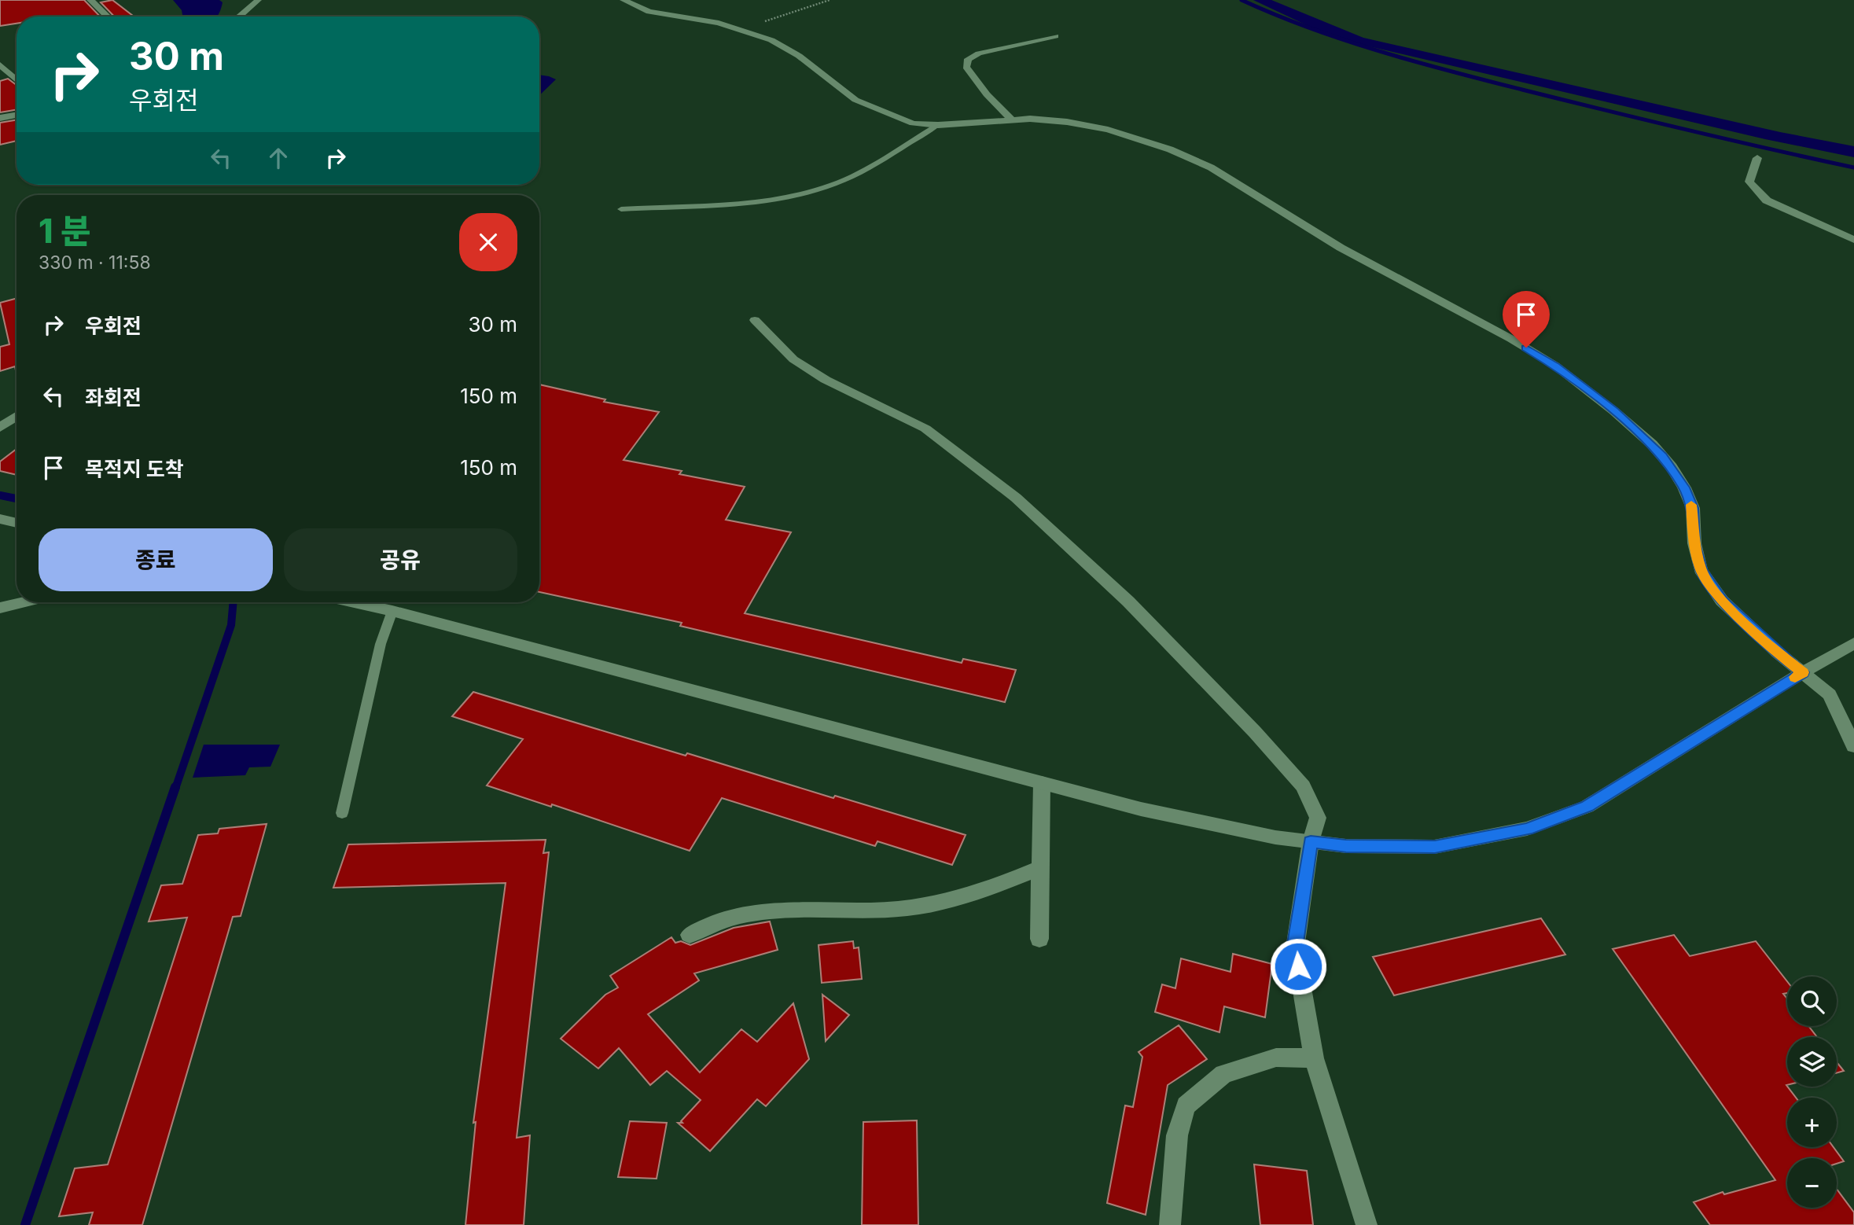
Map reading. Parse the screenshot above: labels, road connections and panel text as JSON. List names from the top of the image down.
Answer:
{
  "page": {
    "turn": ["30 m", "우회전"],
    "heading": ["1 분", "330 m · 11:58"],
    "list": [
      {
        "name": "우회전",
        "value": "30 m"
      },
      {
        "name": "좌회전",
        "value": "150 m"
      },
      {
        "name": "목적지 도착",
        "value": "150 m"
      }
    ],
    "buttons": ["종료", "공유"],
    "map_buttons": ["+", "−"]
  }
}
